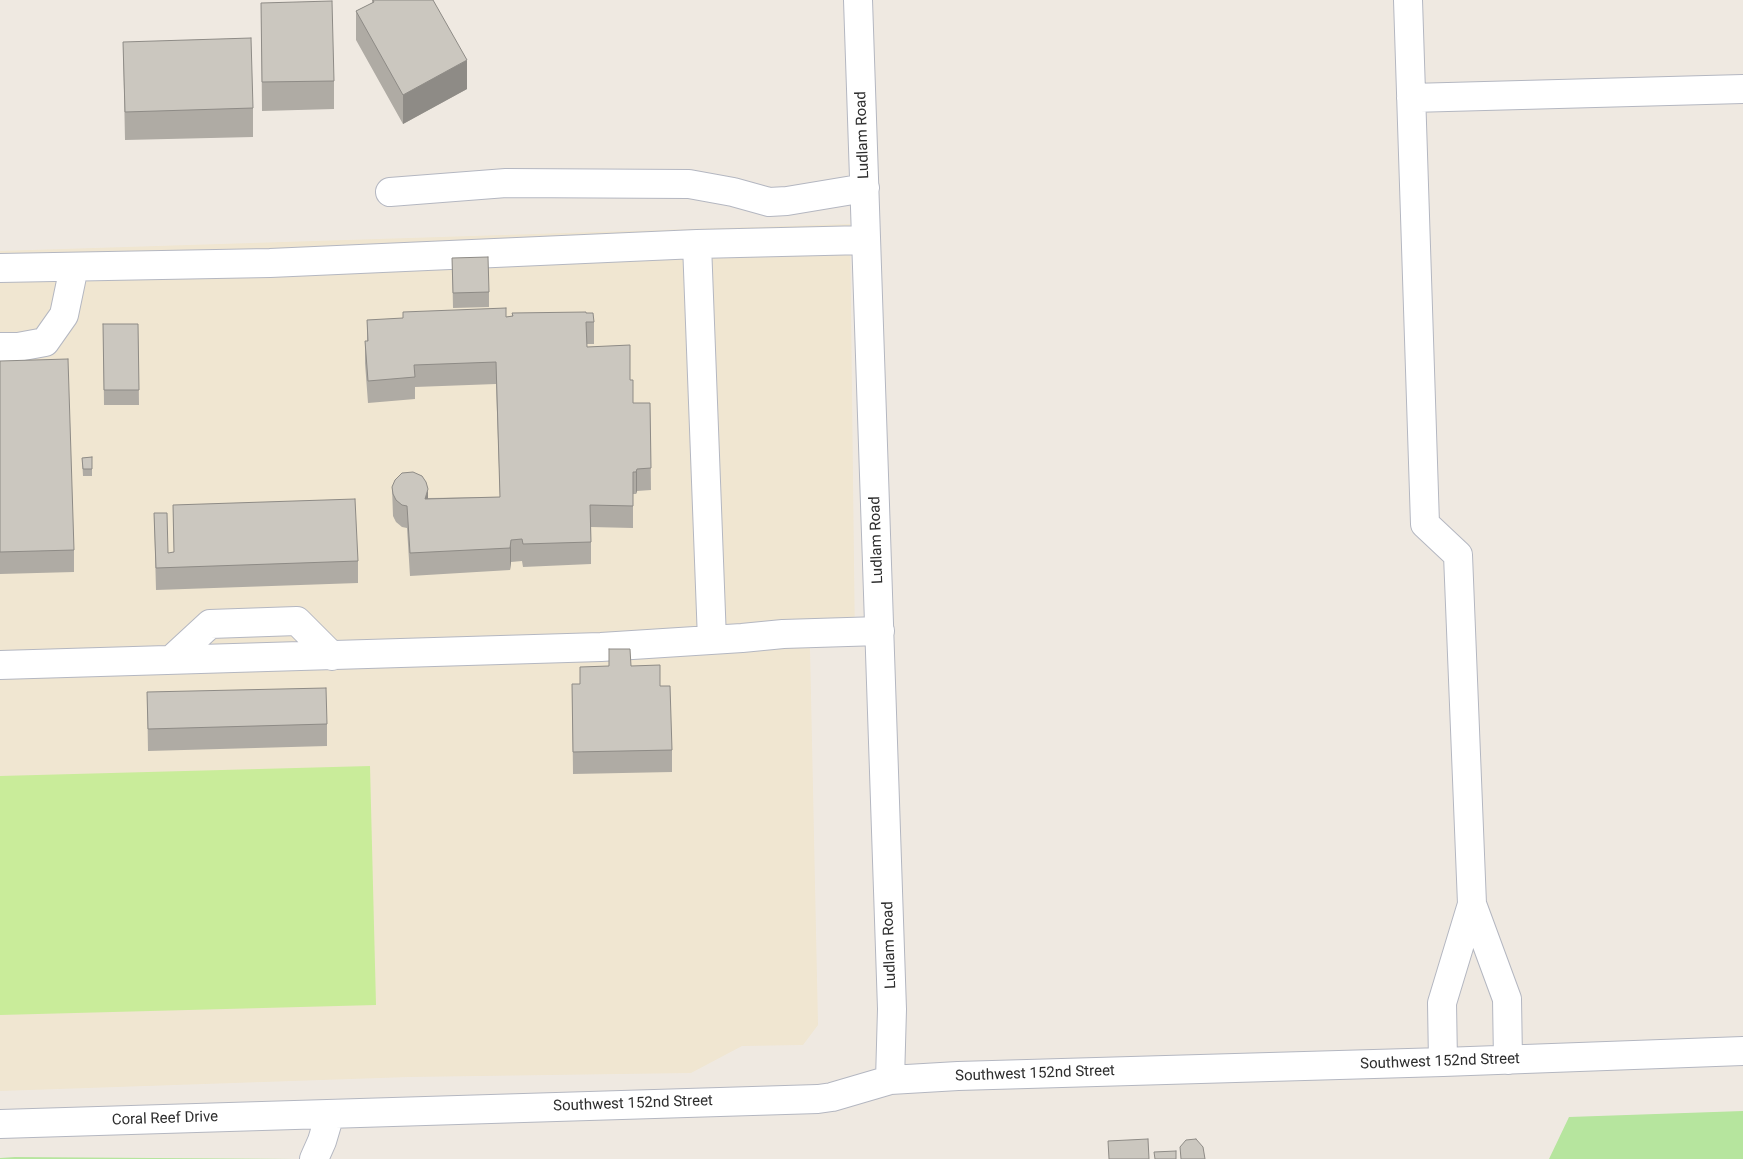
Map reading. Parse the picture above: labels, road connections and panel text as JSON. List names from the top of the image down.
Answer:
{
  "streets": {
    "street": ["Ludlam Road", "Southwest 152nd Street", "Coral Reef Drive"]
  },
  "crossings": [
    ["Ludlam Road", "Southwest 152nd Street"],
    ["Southwest 152nd Street", "Coral Reef Drive"]
  ]
}
